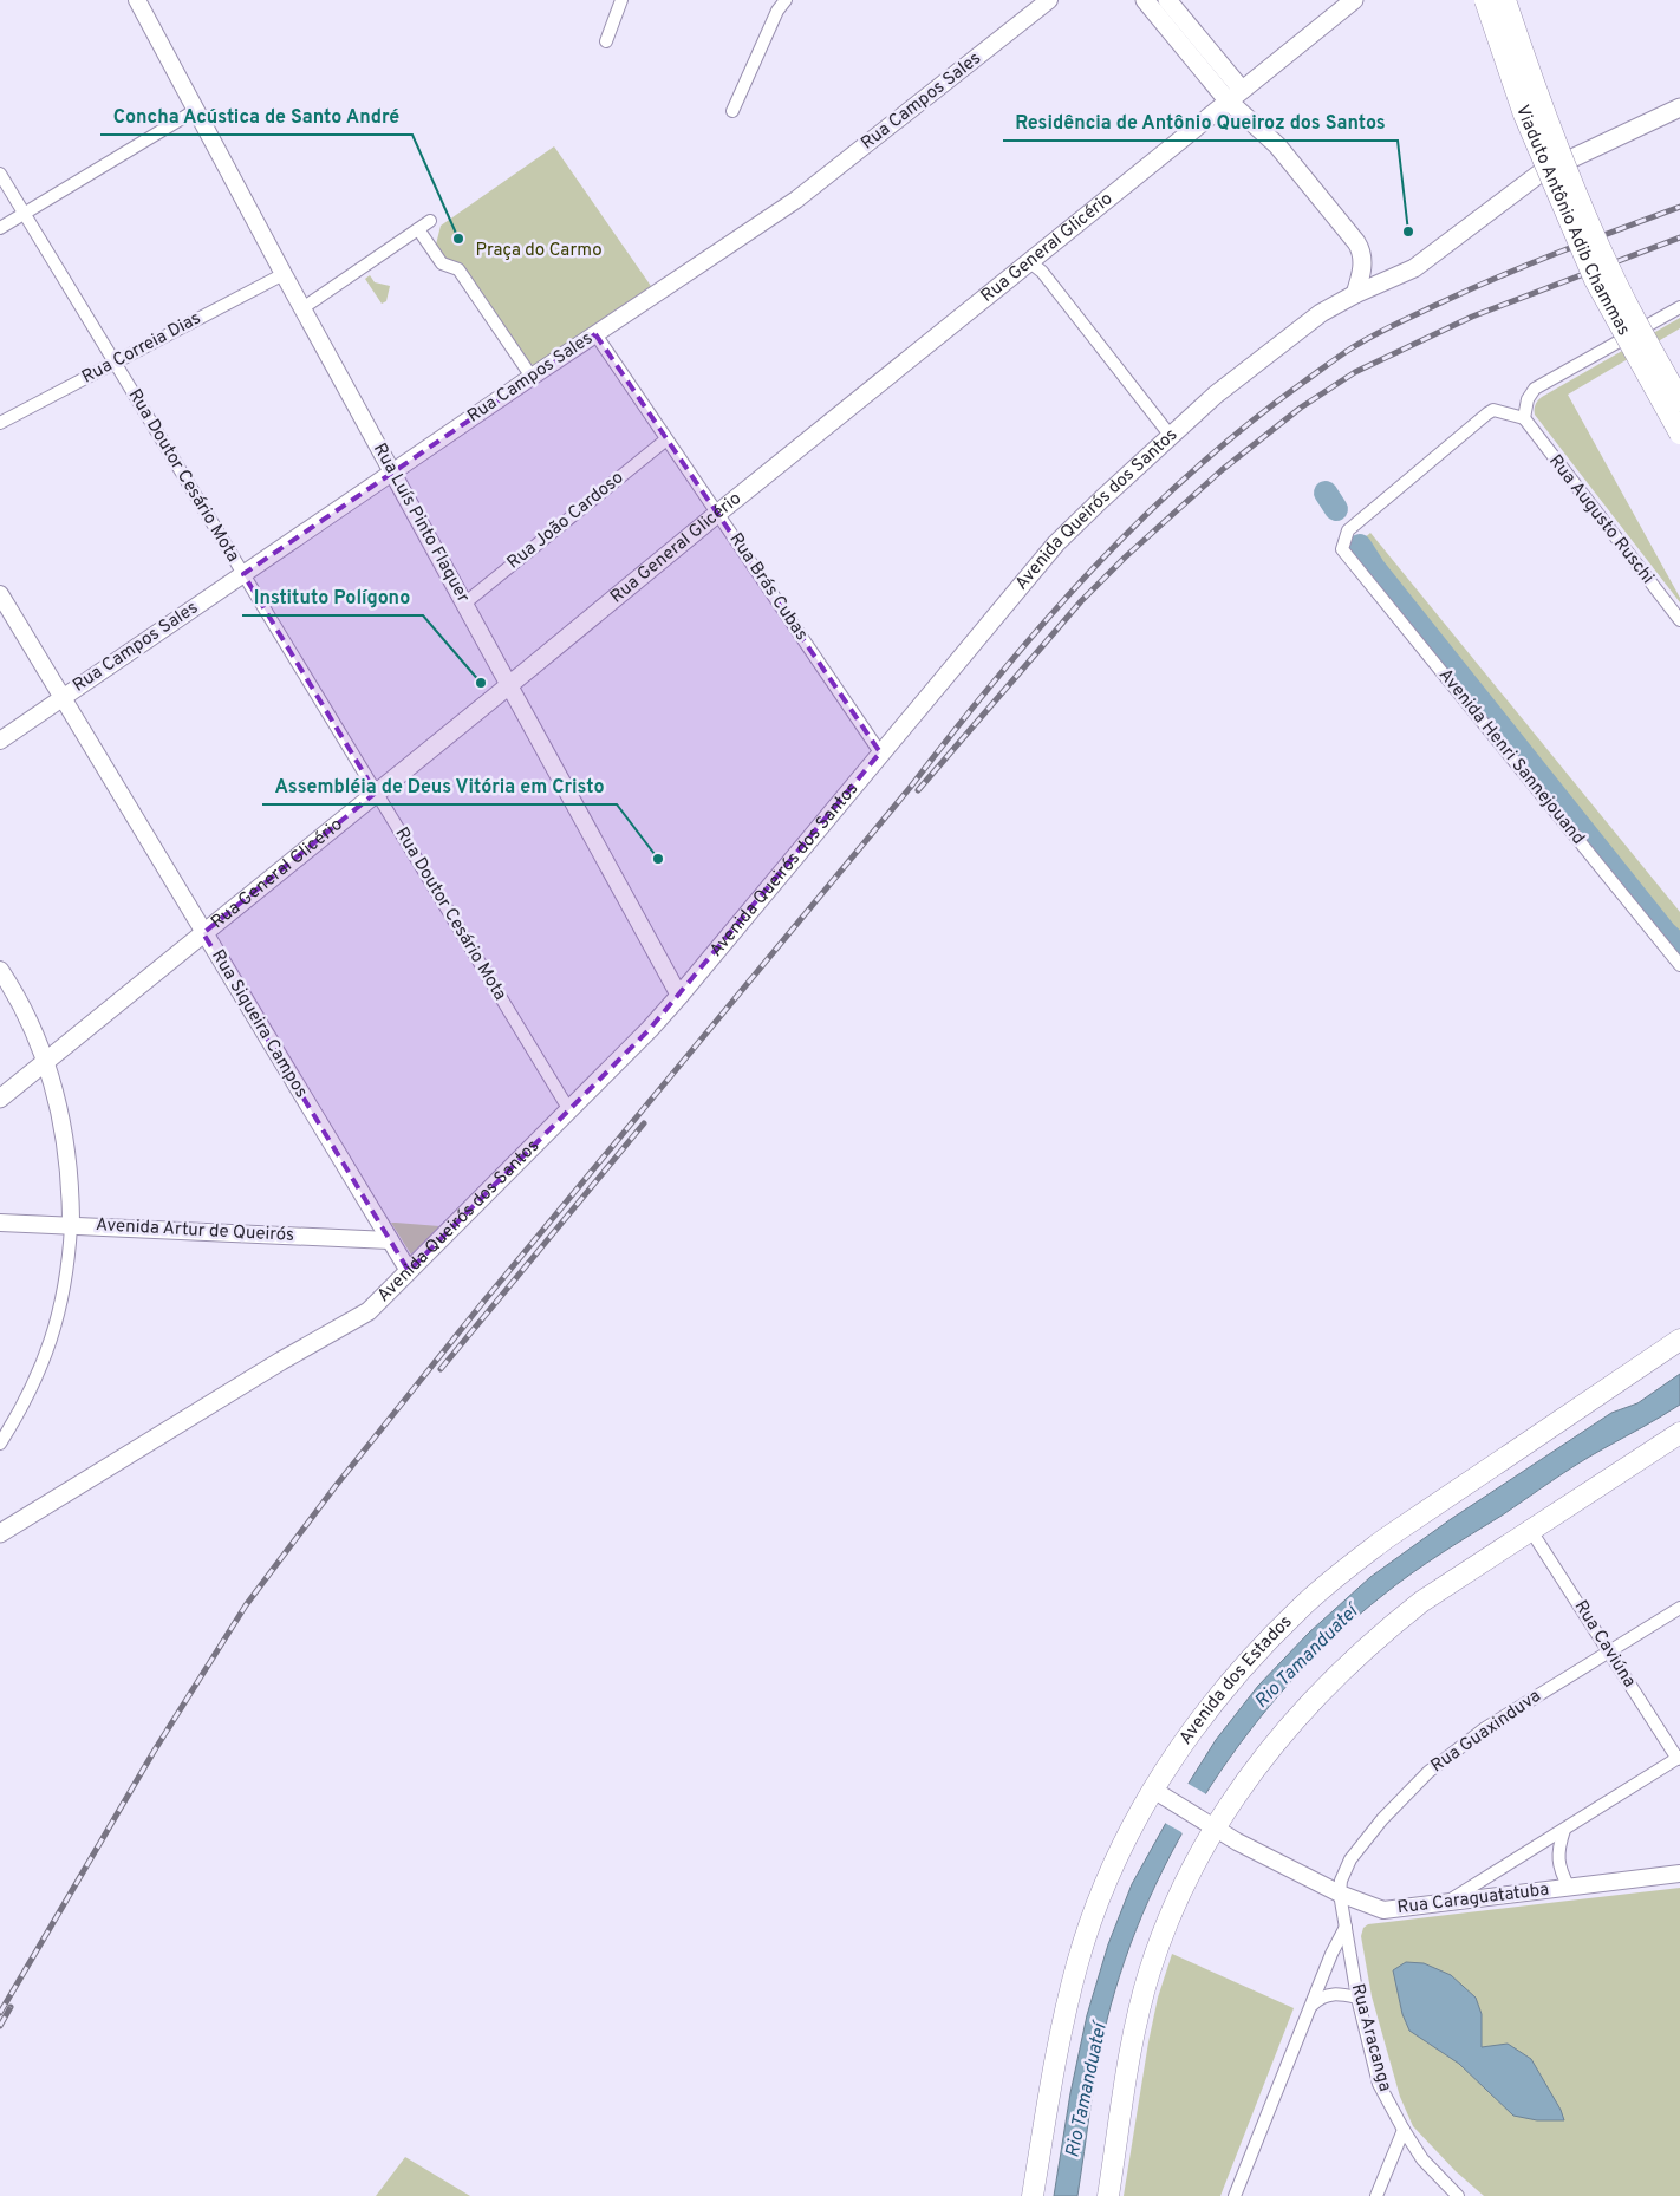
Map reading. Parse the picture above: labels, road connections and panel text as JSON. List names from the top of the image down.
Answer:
{
  "streets": {
    "highway": ["Viaduto Antônio Adib Chammas", "Avenida dos Estados"],
    "main road": ["Rua General Glicério", "Avenida Queirós dos Santos"],
    "street": [
      "Rua Campos Sales",
      "Rua Correia Dias",
      "Rua Doutor Cesário Mota",
      "Rua Augusto Ruschi",
      "Rua João Cardoso",
      "Rua Luís Pinto Flaquer",
      "Rua Brás Cubas",
      "Avenida Henri Sannejouand",
      "Rua Siqueira Campos",
      "Avenida Artur de Queirós",
      "Rua Caviúna",
      "Rua Guaxinduva",
      "Rua Caraguatatuba",
      "Rua Aracanga"
    ]
  },
  "crossings": [
    ["Rua Campos Sales", "Rua Doutor Cesário Mota"],
    ["Rua Campos Sales", "Rua Luís Pinto Flaquer"],
    ["Rua Campos Sales", "Rua Brás Cubas"],
    ["Rua Campos Sales", "Rua Siqueira Campos"],
    ["Rua General Glicério", "Rua Doutor Cesário Mota"],
    ["Rua General Glicério", "Rua Luís Pinto Flaquer"],
    ["Rua General Glicério", "Rua Brás Cubas"],
    ["Rua General Glicério", "Rua Siqueira Campos"],
    ["Rua Correia Dias", "Rua Doutor Cesário Mota"],
    ["Rua Correia Dias", "Rua Luís Pinto Flaquer"],
    ["Rua Doutor Cesário Mota", "Avenida Queirós dos Santos"],
    ["Avenida Queirós dos Santos", "Rua Luís Pinto Flaquer"],
    ["Avenida Queirós dos Santos", "Rua Brás Cubas"],
    ["Avenida Queirós dos Santos", "Rua Siqueira Campos"],
    ["Rua Augusto Ruschi", "Avenida Henri Sannejouand"],
    ["Rua João Cardoso", "Rua Luís Pinto Flaquer"],
    ["Rua João Cardoso", "Rua Brás Cubas"],
    ["Rua Siqueira Campos", "Avenida Artur de Queirós"],
    ["Rua Caviúna", "Rua Guaxinduva"],
    ["Avenida dos Estados", "Rua Caraguatatuba"],
    ["Rua Guaxinduva", "Rua Caraguatatuba"],
    ["Rua Guaxinduva", "Rua Aracanga"]
  ],
  "water": ["Rio Tamanduateí"],
  "parks": ["Praça do Carmo"],
  "places": [
    "Residência de Antônio Queiroz dos Santos",
    "Concha Acústica de Santo André",
    "Instituto Polígono",
    "Assembléia de Deus Vitória em Cristo"
  ]
}
